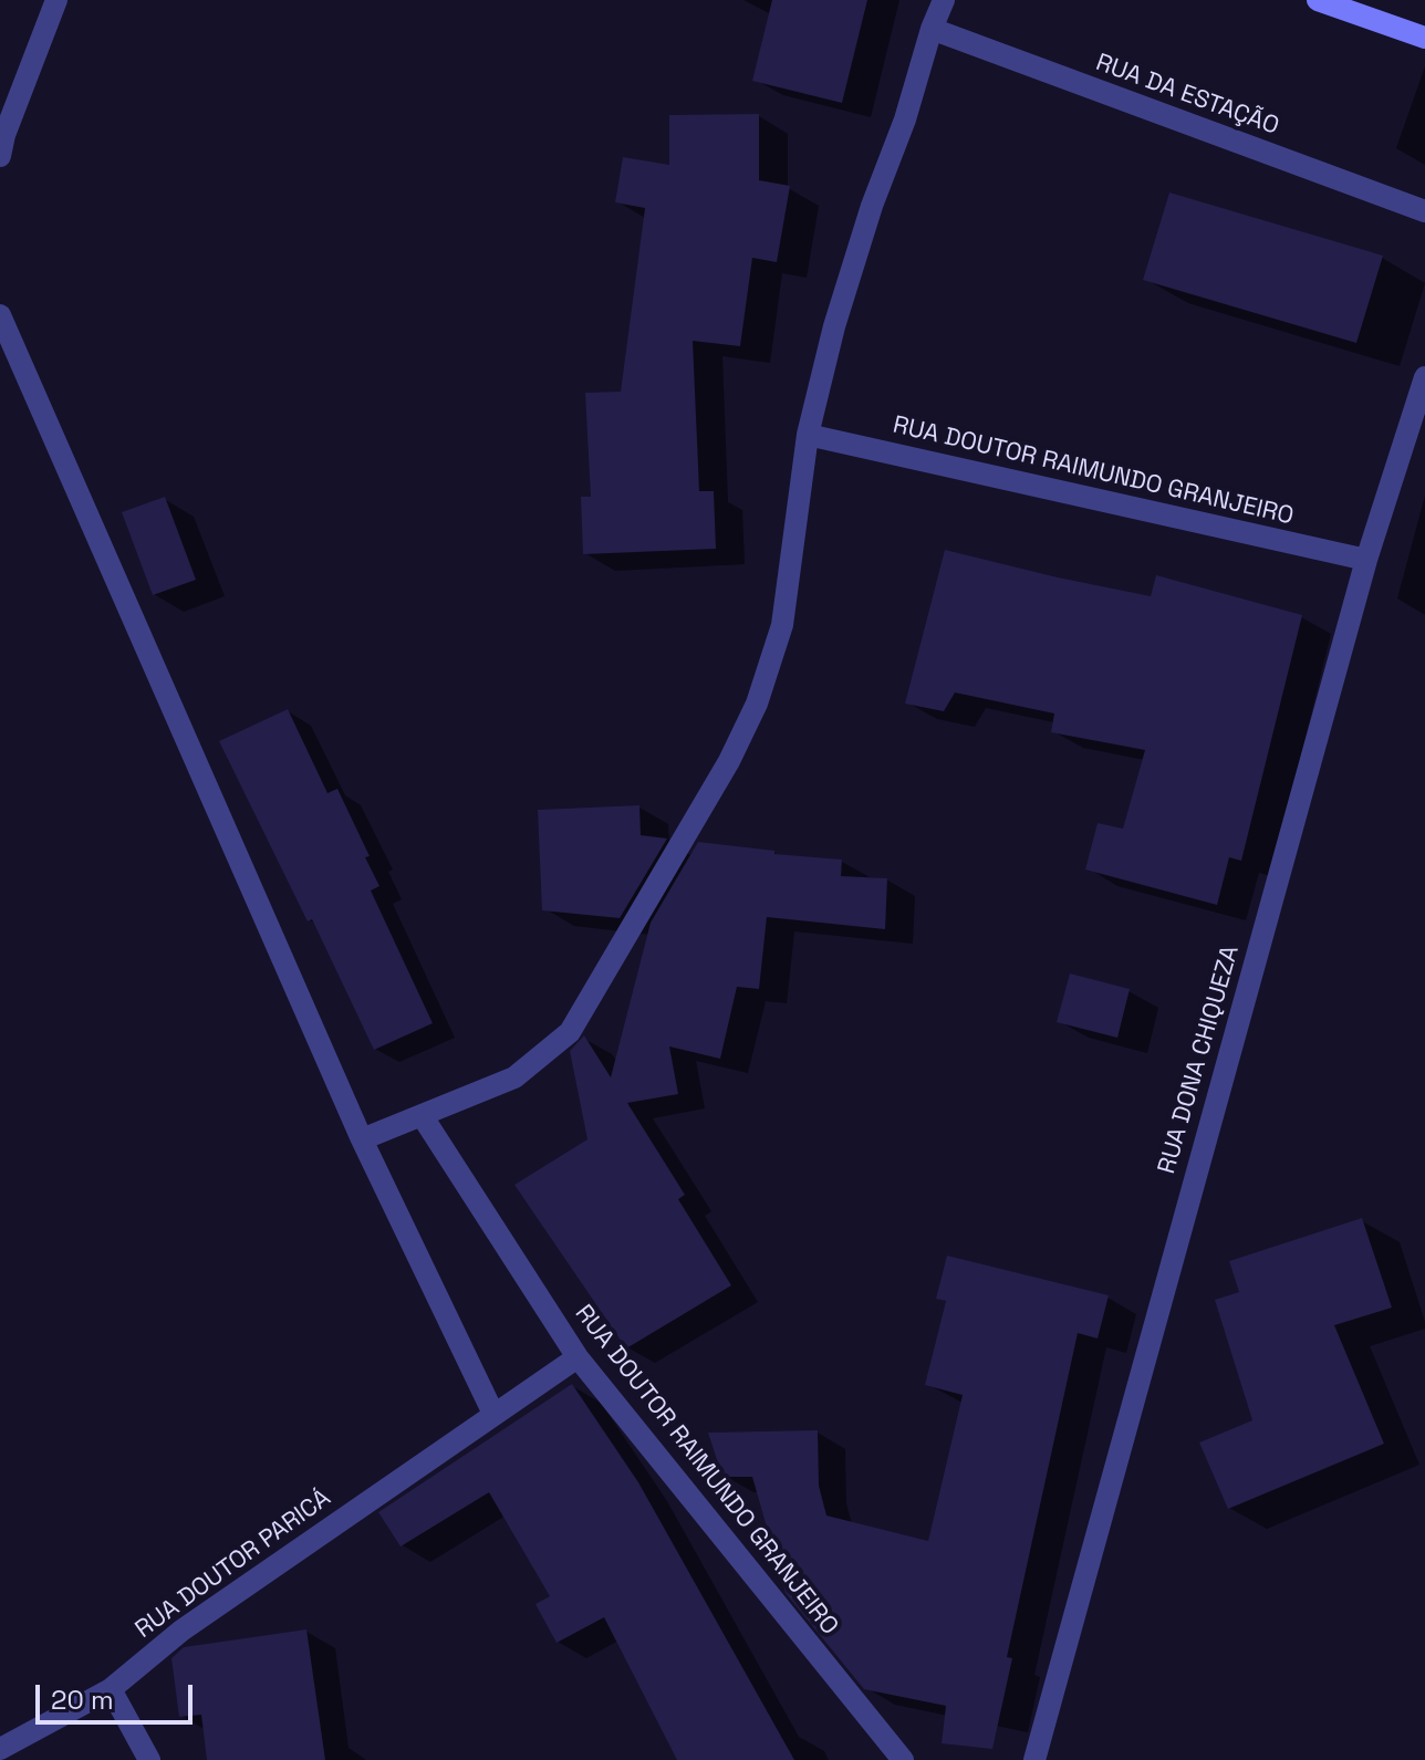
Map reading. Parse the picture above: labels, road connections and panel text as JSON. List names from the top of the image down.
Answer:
{
  "streets": {
    "street": [
      "RUA DA ESTAÇÃO",
      "RUA DOUTOR RAIMUNDO GRANJEIRO",
      "RUA DONA CHIQUEZA",
      "RUA DOUTOR PARICÁ"
    ]
  },
  "crossings": [
    ["RUA DOUTOR RAIMUNDO GRANJEIRO", "RUA DONA CHIQUEZA"],
    ["RUA DOUTOR RAIMUNDO GRANJEIRO", "RUA DOUTOR PARICÁ"]
  ],
  "scale_bar": "20 m"
}
